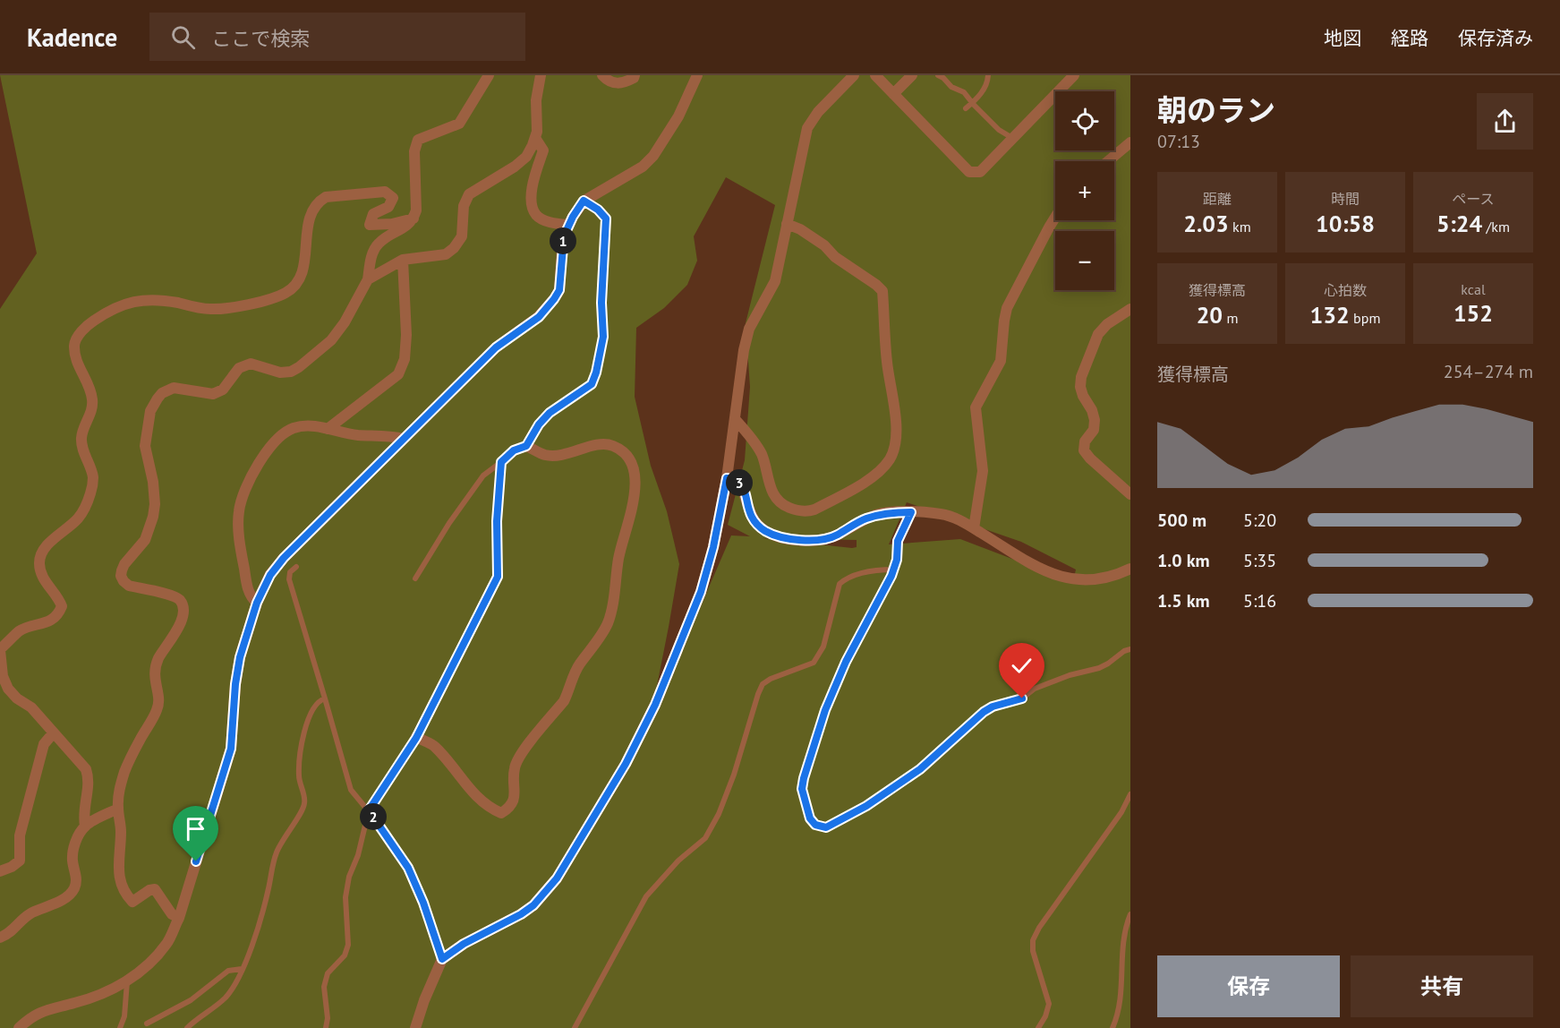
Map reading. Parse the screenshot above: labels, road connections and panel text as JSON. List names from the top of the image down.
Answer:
{
  "page": {
    "header": "Kadence",
    "search": "ここで検索",
    "nav": ["地図", "経路", "保存済み"],
    "heading": ["朝のラン", "07:13"],
    "map_buttons": ["+", "−"],
    "stats": [
      ["距離", "2.03 km"],
      ["時間", "10:58"],
      ["ペース", "5:24 /km"],
      ["獲得標高", "20 m"],
      ["心拍数", "132 bpm"],
      ["kcal", "152"]
    ],
    "pins": ["1", "3", "2"],
    "chart": ["獲得標高", "254–274 m"],
    "list": [
      {
        "name": "500 m",
        "note": "5:20"
      },
      {
        "name": "1.0 km",
        "note": "5:35"
      },
      {
        "name": "1.5 km",
        "note": "5:16"
      }
    ],
    "buttons": ["保存", "共有"]
  }
}
